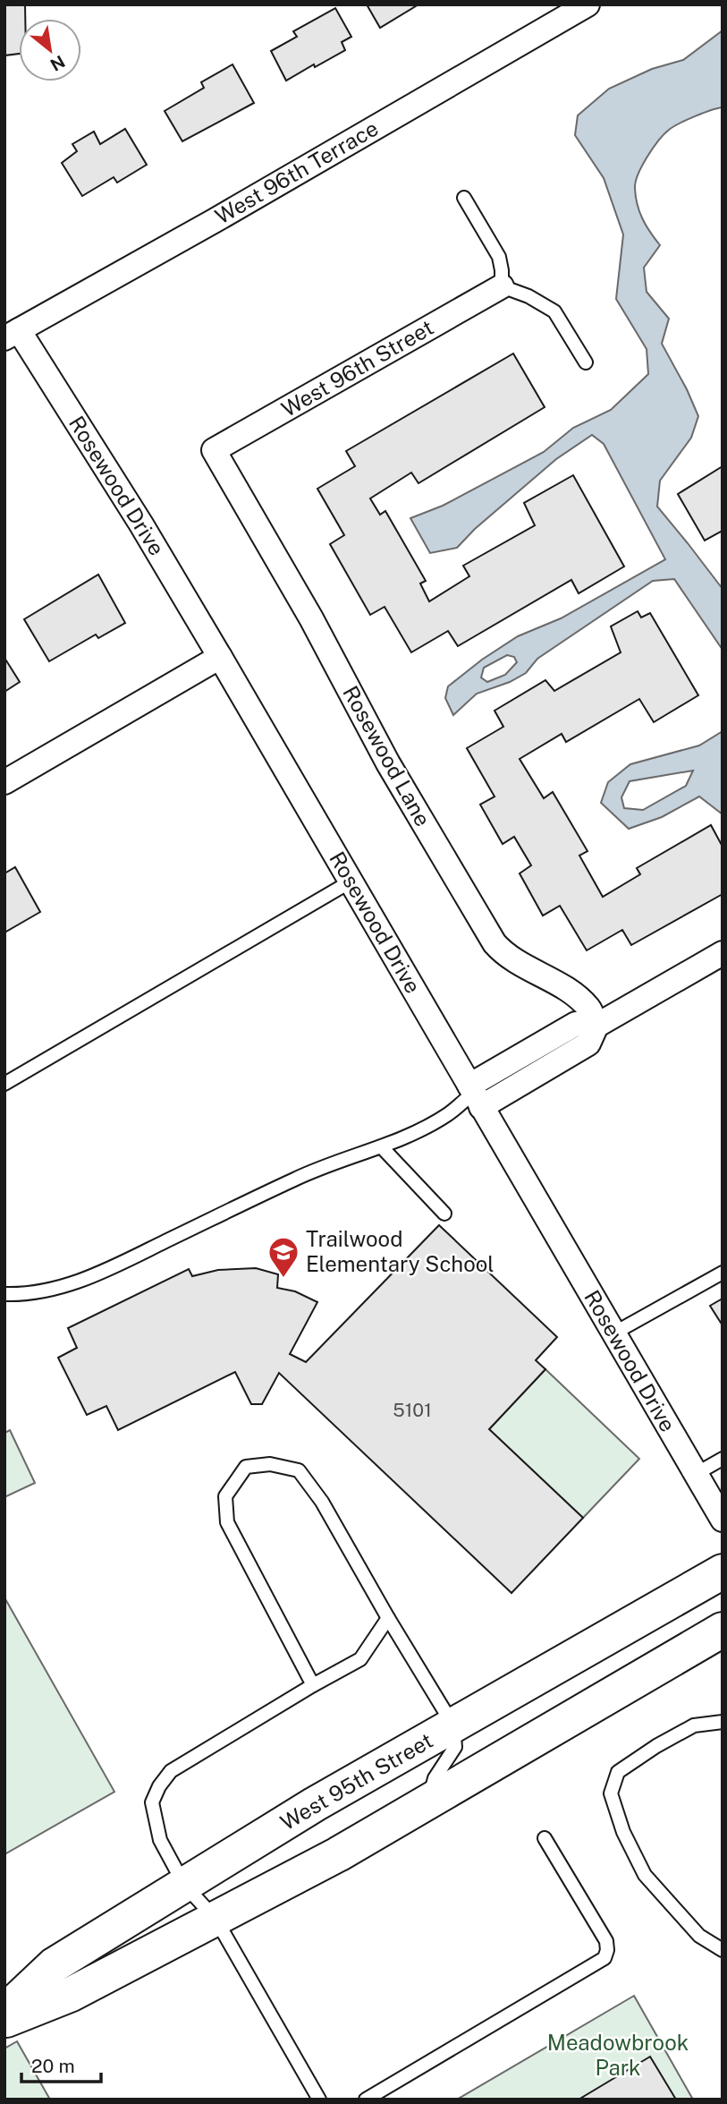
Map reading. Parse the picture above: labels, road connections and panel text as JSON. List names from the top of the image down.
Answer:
{
  "streets": {
    "main road": ["West 95th Street"],
    "street": [
      "West 96th Terrace",
      "West 96th Street",
      "Rosewood Drive",
      "Rosewood Lane"
    ]
  },
  "crossings": [
    ["West 96th Terrace", "Rosewood Drive"],
    ["West 96th Street", "Rosewood Lane"]
  ],
  "parks": ["Meadowbrook Park"],
  "places": {
    "school or university": ["Trailwood Elementary School"]
  },
  "house_numbers": ["5101"],
  "scale_bar": "20 m",
  "north": "bottom right"
}
